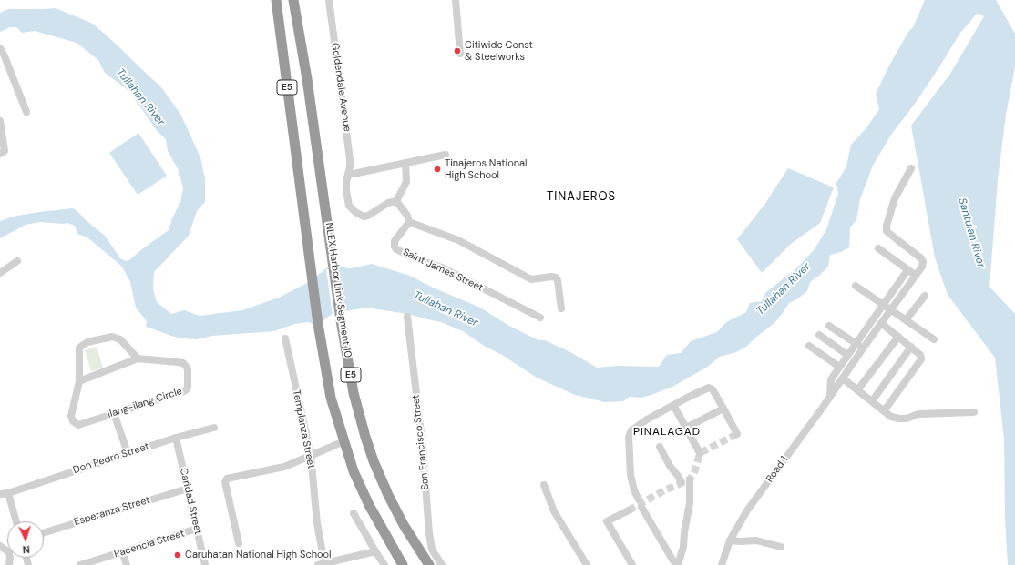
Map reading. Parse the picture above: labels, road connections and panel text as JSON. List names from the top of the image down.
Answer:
{
  "streets": {
    "highway": ["E5", "NLEX Harbor Link Segment 10"],
    "street": [
      "Goldendale Avenue",
      "Saint James Street",
      "Ilang-ilang Circle",
      "Templanza Street",
      "San Francisco Street",
      "Don Pedro Street",
      "Road 1",
      "Caridad Street",
      "Esperanza Street",
      "Pacencia Street"
    ]
  },
  "crossings": [
    ["Don Pedro Street", "Caridad Street"],
    ["Caridad Street", "Esperanza Street"],
    ["Caridad Street", "Pacencia Street"]
  ],
  "districts": ["TINAJEROS", "PINALAGAD"],
  "water": ["Tullahan River", "Santulan River"],
  "places": ["Citiwide Const & Steelworks", "Tinajeros National High School", "Caruhatan National High School"],
  "north": "bottom"
}
